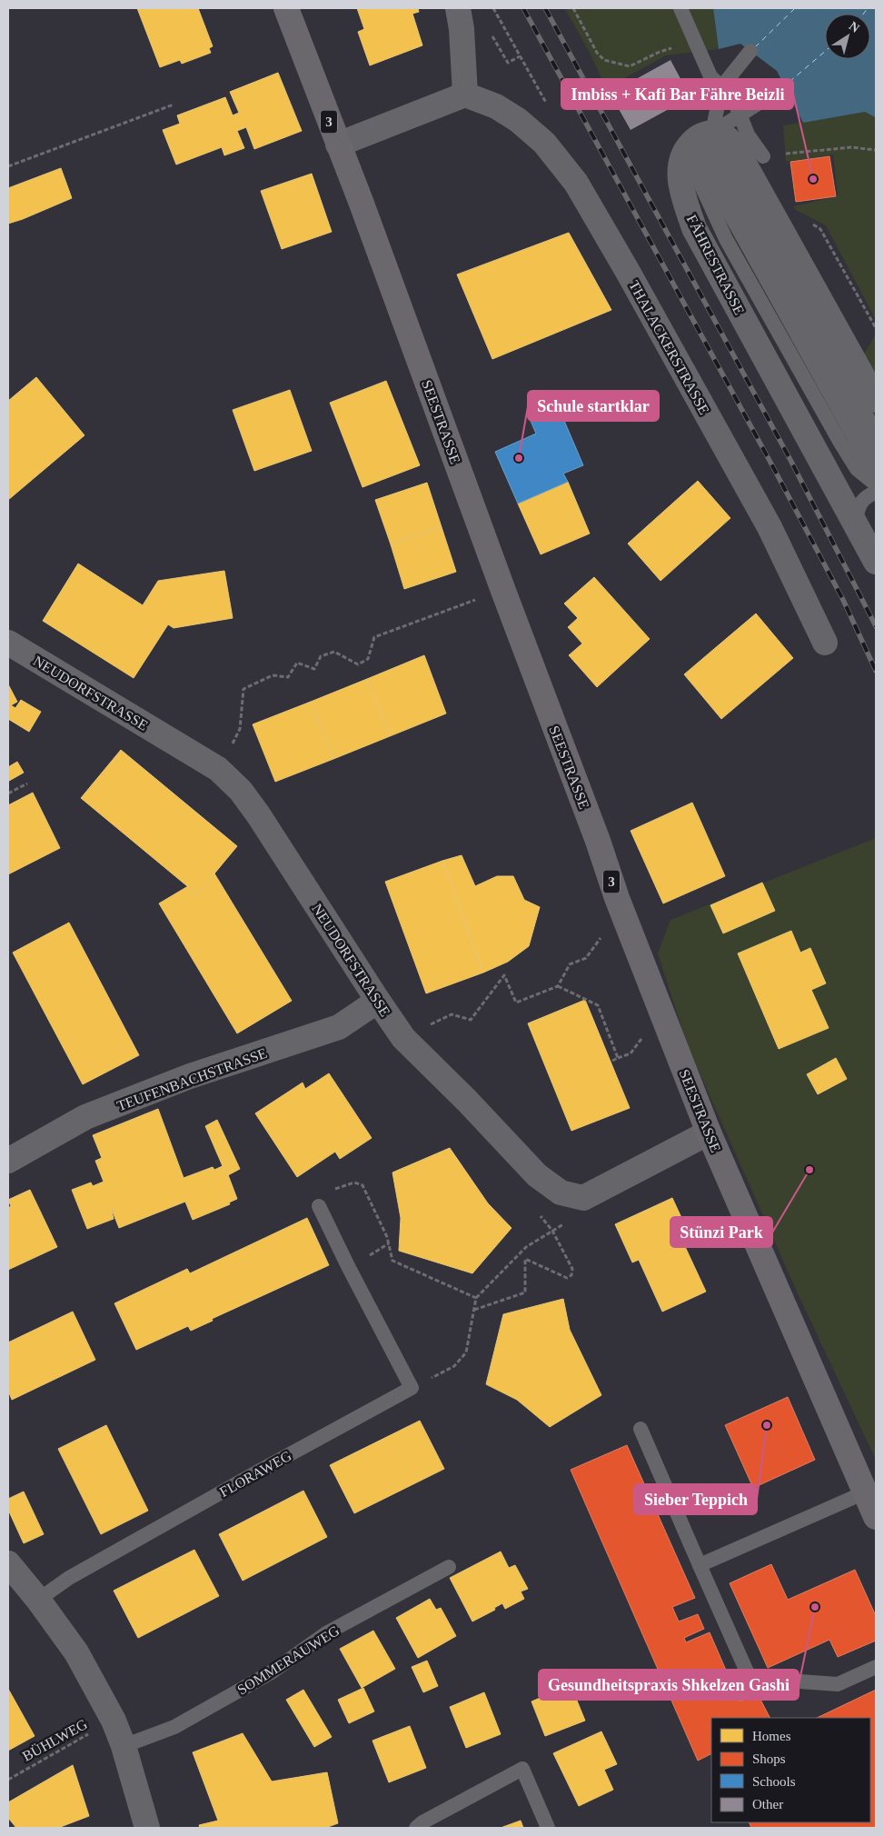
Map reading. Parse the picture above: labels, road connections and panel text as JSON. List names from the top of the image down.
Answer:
{
  "streets": {
    "main road": ["3", "SEESTRASSE"],
    "street": [
      "FÄHRESTRASSE",
      "THALACKERSTRASSE",
      "NEUDORFSTRASSE",
      "TEUFENBACHSTRASSE"
    ],
    "lane": ["FLORAWEG", "SOMMERAUWEG"],
    "path": ["BÜHLWEG"]
  },
  "crossings": [
    ["SEESTRASSE", "NEUDORFSTRASSE"],
    ["NEUDORFSTRASSE", "TEUFENBACHSTRASSE"]
  ],
  "places": [
    "Imbiss + Kafi Bar Fähre Beizli",
    "Schule startklar",
    "Stünzi Park",
    "Sieber Teppich",
    "Gesundheitspraxis Shkelzen Gashi"
  ],
  "legend": [
    "Homes",
    "Shops",
    "Schools",
    "Other"
  ],
  "north": "top right"
}
